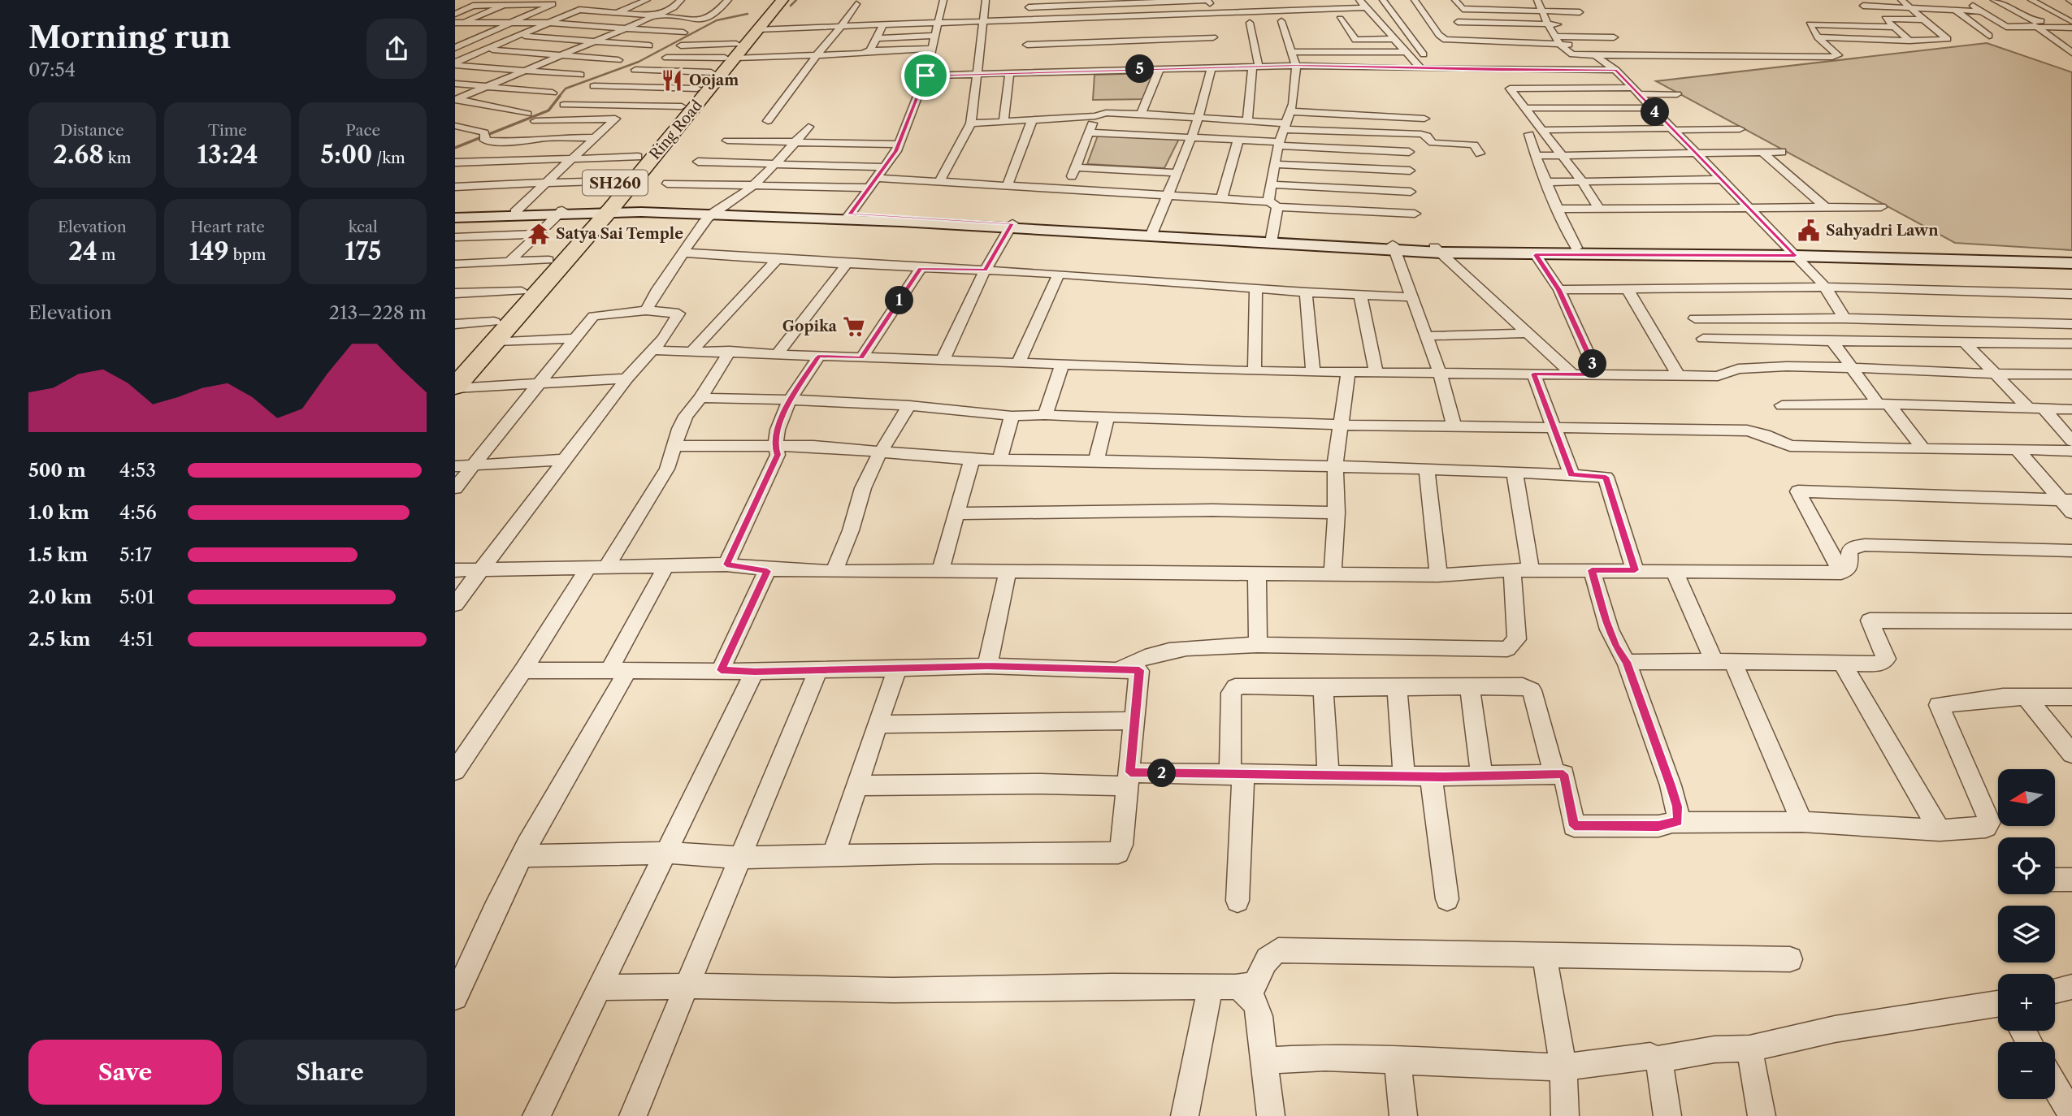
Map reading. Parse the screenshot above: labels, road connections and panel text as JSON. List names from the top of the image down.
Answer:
{
  "streets": {
    "highway": ["Ring Road", "SH260"]
  },
  "places": {
    "restaurant": ["Oojam"],
    "public building": ["Sahyadri Lawn"],
    "temple": ["Satya Sai Temple"],
    "supermarket": ["Gopika"]
  },
  "north": "left",
  "page": {
    "heading": ["Morning run", "07:54"],
    "pins": [
      "5",
      "4",
      "1",
      "3",
      "2"
    ],
    "stats": [
      ["Distance", "2.68 km"],
      ["Time", "13:24"],
      ["Pace", "5:00 /km"],
      ["Elevation", "24 m"],
      ["Heart rate", "149 bpm"],
      ["kcal", "175"]
    ],
    "chart": ["Elevation", "213–228 m"],
    "list": [
      {
        "name": "500 m",
        "note": "4:53"
      },
      {
        "name": "1.0 km",
        "note": "4:56"
      },
      {
        "name": "1.5 km",
        "note": "5:17"
      },
      {
        "name": "2.0 km",
        "note": "5:01"
      },
      {
        "name": "2.5 km",
        "note": "4:51"
      }
    ],
    "map_buttons": ["+", "−"],
    "buttons": ["Save", "Share"]
  }
}
